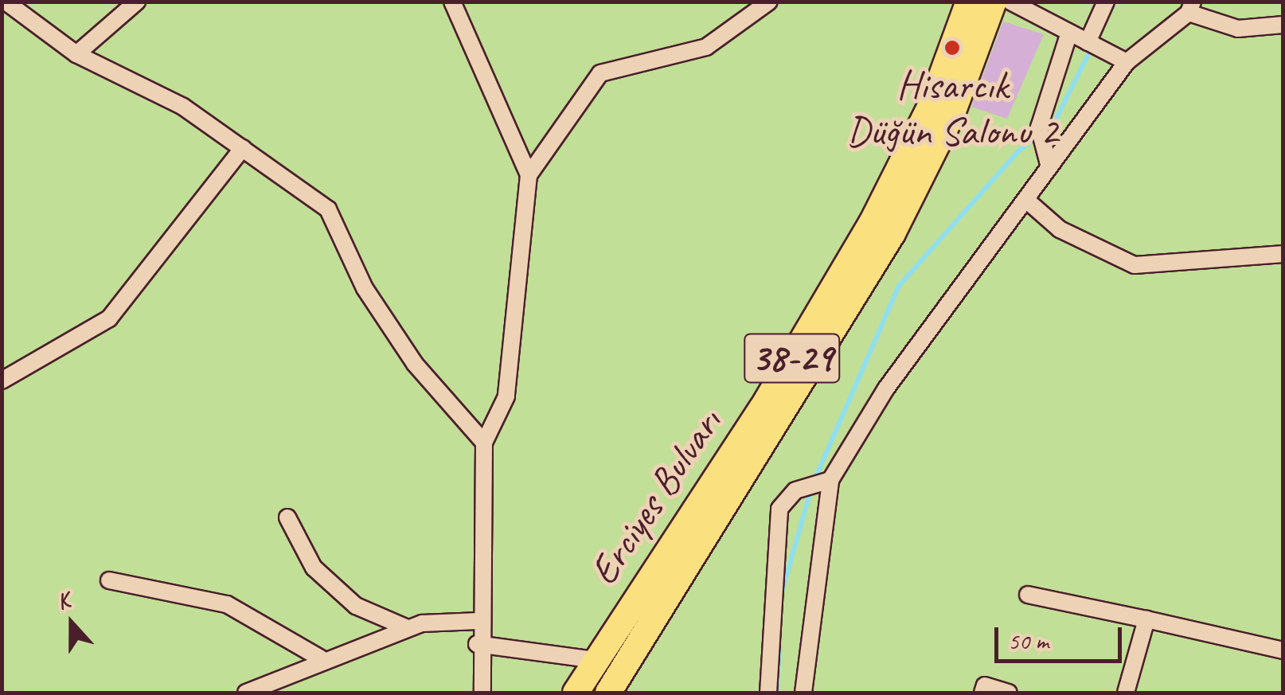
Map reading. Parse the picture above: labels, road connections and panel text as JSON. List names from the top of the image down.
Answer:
{
  "streets": {
    "highway": ["38-29", "Erciyes Bulvarı"]
  },
  "places": ["Hisarcık Düğün Salonu 2"],
  "scale_bar": "50 m",
  "north": "top"
}
